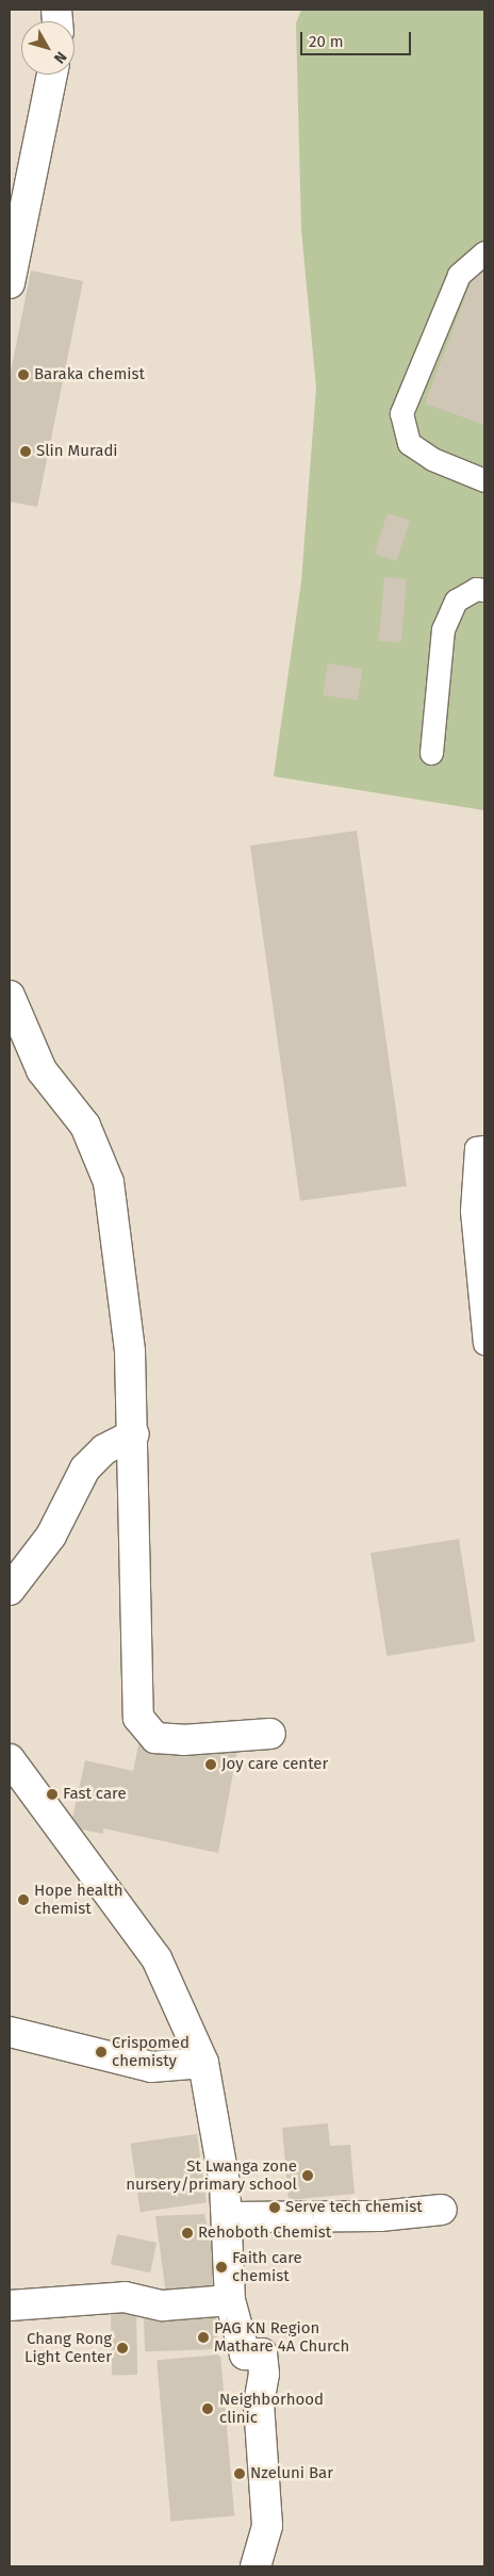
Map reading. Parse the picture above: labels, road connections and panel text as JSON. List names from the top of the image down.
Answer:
{
  "places": [
    "Baraka chemist",
    "Slin Muradi",
    "Joy care center",
    "Fast care",
    "Hope health chemist",
    "Crispomed chemisty",
    "St Lwanga zone nursery/primary school",
    "Serve tech chemist",
    "Rehoboth Chemist",
    "Faith care chemist",
    "PAG KN Region Mathare 4A Church",
    "Chang Rong Light Center",
    "Neighborhood clinic",
    "Nzeluni Bar"
  ],
  "scale_bar": "20 m",
  "north": "bottom right"
}
